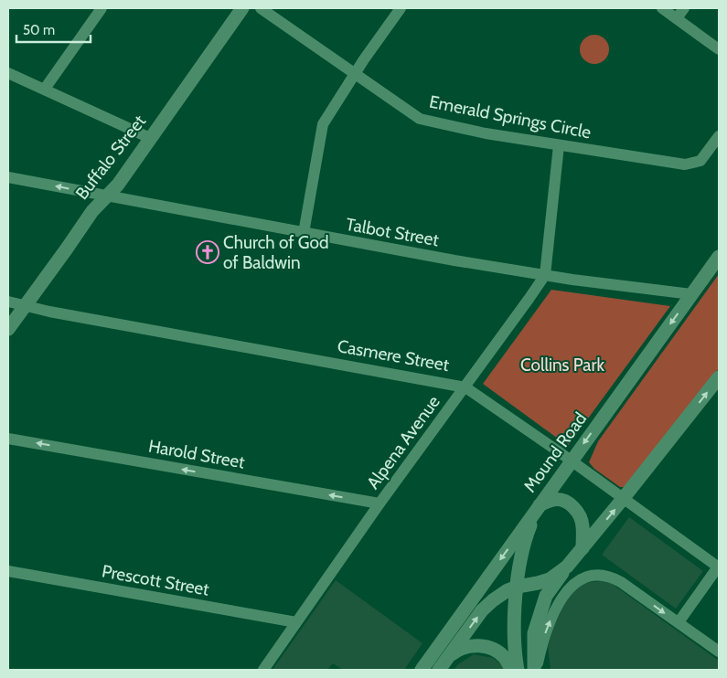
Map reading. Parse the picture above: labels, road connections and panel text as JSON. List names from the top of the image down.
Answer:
{
  "streets": {
    "main road": ["Buffalo Street", "Mound Road"],
    "street": [
      "Emerald Springs Circle",
      "Talbot Street",
      "Casmere Street",
      "Alpena Avenue",
      "Harold Street",
      "Prescott Street"
    ]
  },
  "crossings": [
    ["Emerald Springs Circle", "Alpena Avenue"],
    ["Buffalo Street", "Talbot Street"],
    ["Buffalo Street", "Casmere Street"],
    ["Talbot Street", "Alpena Avenue"],
    ["Talbot Street", "Mound Road"],
    ["Casmere Street", "Alpena Avenue"],
    ["Casmere Street", "Mound Road"],
    ["Alpena Avenue", "Harold Street"],
    ["Alpena Avenue", "Prescott Street"]
  ],
  "one_way": ["Harold Street"],
  "parks": ["Collins Park"],
  "places": {
    "church": ["Church of God of Baldwin"]
  },
  "scale_bar": "50 m"
}
